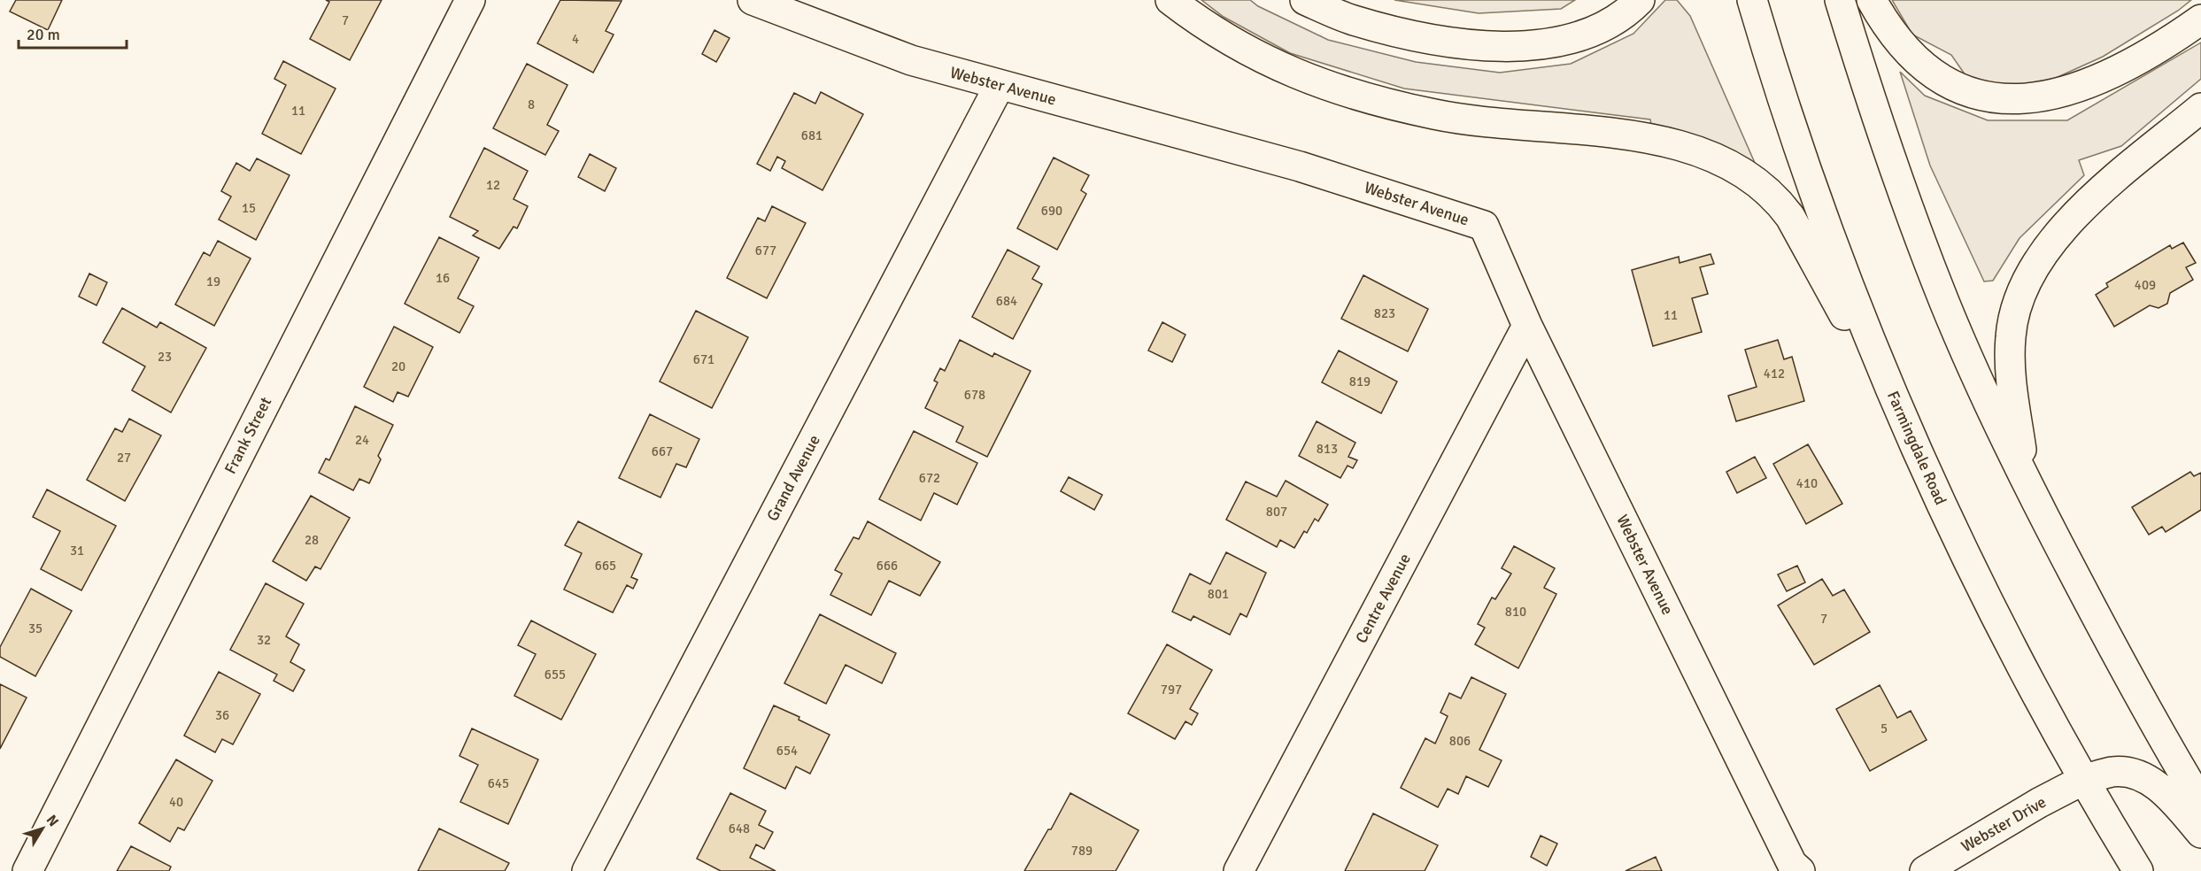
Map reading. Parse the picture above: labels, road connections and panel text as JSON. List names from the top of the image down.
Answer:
{
  "streets": {
    "street": [
      "Webster Avenue",
      "Frank Street",
      "Farmingdale Road",
      "Grand Avenue",
      "Centre Avenue",
      "Webster Drive"
    ]
  },
  "crossings": [
    ["Webster Avenue", "Grand Avenue"],
    ["Webster Avenue", "Centre Avenue"],
    ["Farmingdale Road", "Webster Drive"]
  ],
  "house_numbers": [
    "7",
    "4",
    "8",
    "11",
    "681",
    "12",
    "15",
    "690",
    "677",
    "16",
    "19",
    "409",
    "684",
    "823",
    "11",
    "23",
    "671",
    "20",
    "412",
    "819",
    "678",
    "24",
    "813",
    "667",
    "27",
    "672",
    "410",
    "807",
    "28",
    "31",
    "665",
    "666",
    "801",
    "810",
    "7",
    "35",
    "32",
    "655",
    "797",
    "36",
    "5",
    "806",
    "654",
    "645",
    "40",
    "648",
    "789"
  ],
  "scale_bar": "20 m",
  "north": "top right"
}
